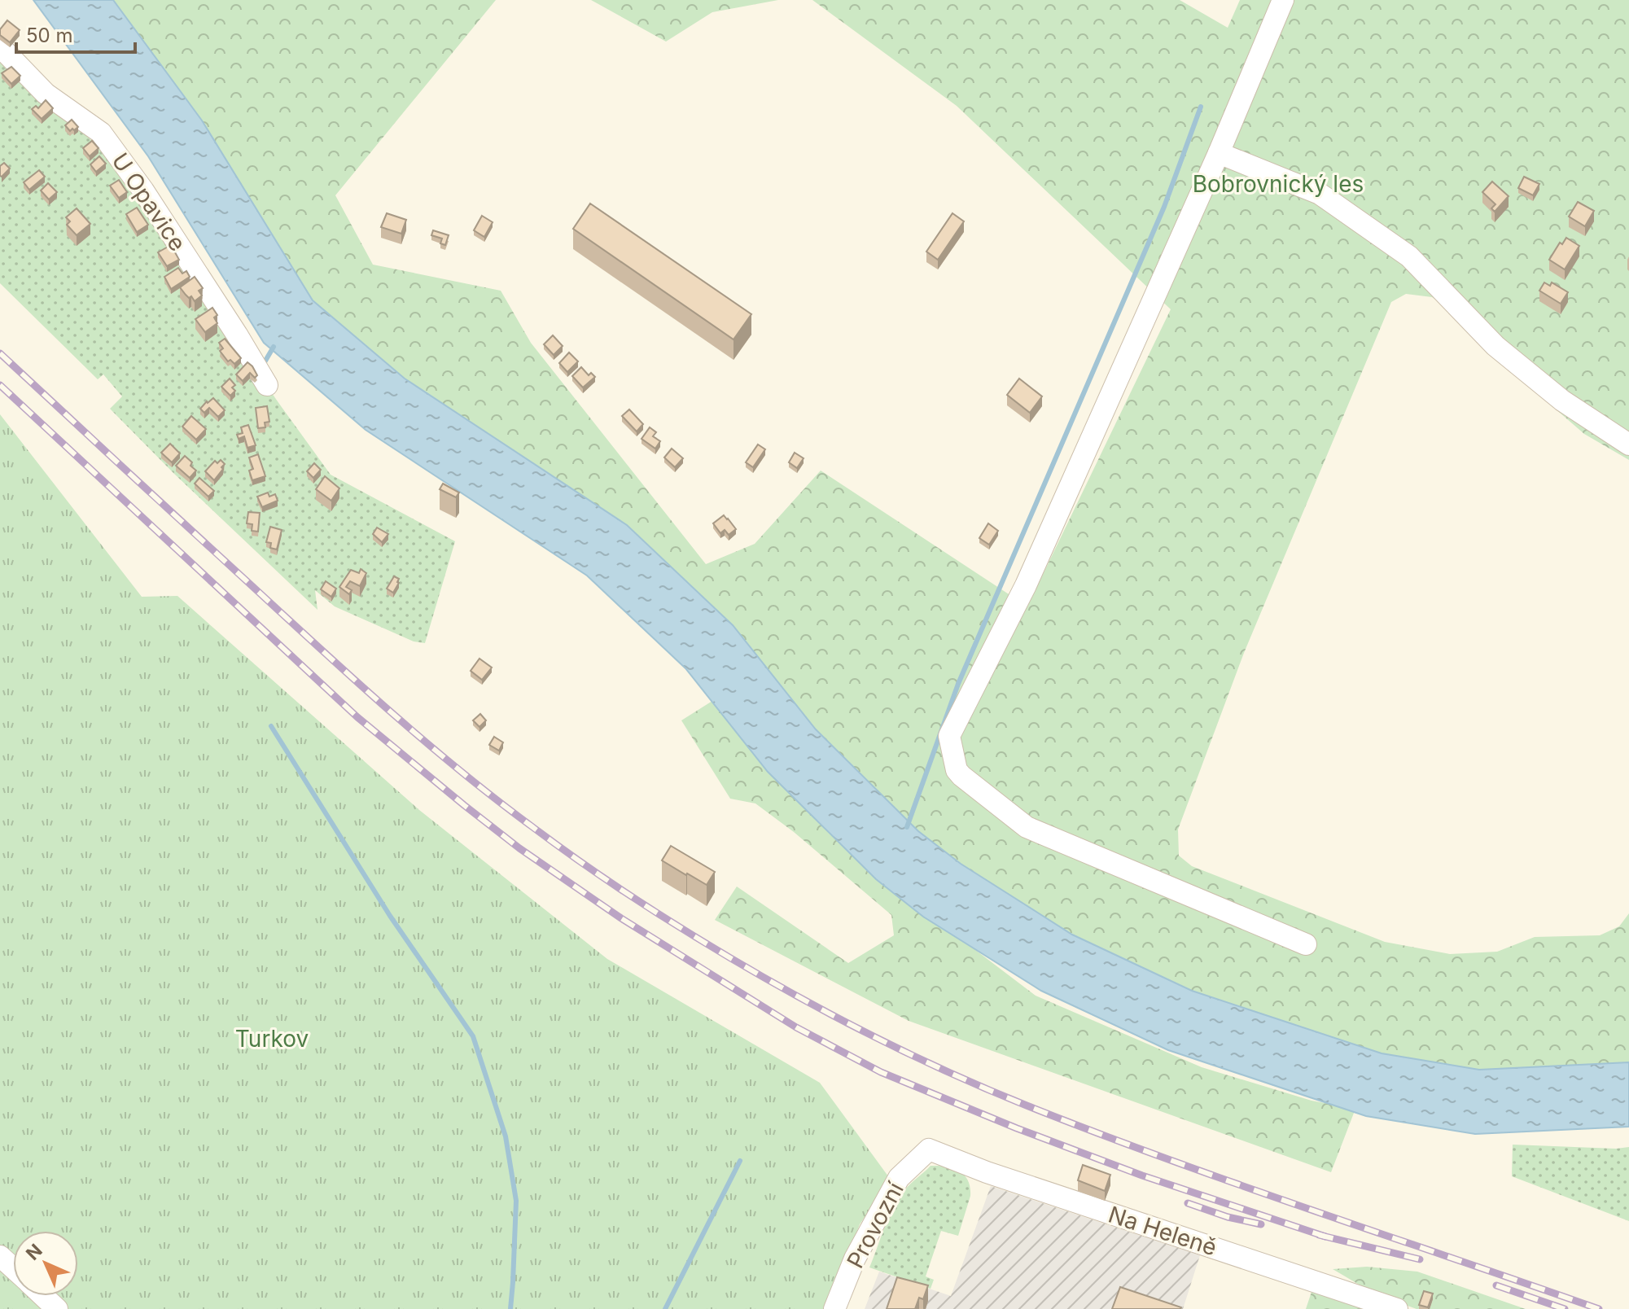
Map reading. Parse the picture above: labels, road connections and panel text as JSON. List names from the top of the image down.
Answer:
{
  "streets": {
    "street": ["U Opavice", "Provozní", "Na Heleně"]
  },
  "crossings": [
    ["Provozní", "Na Heleně"]
  ],
  "parks": ["Bobrovnický les", "Turkov"],
  "scale_bar": "50 m",
  "north": "top left"
}
